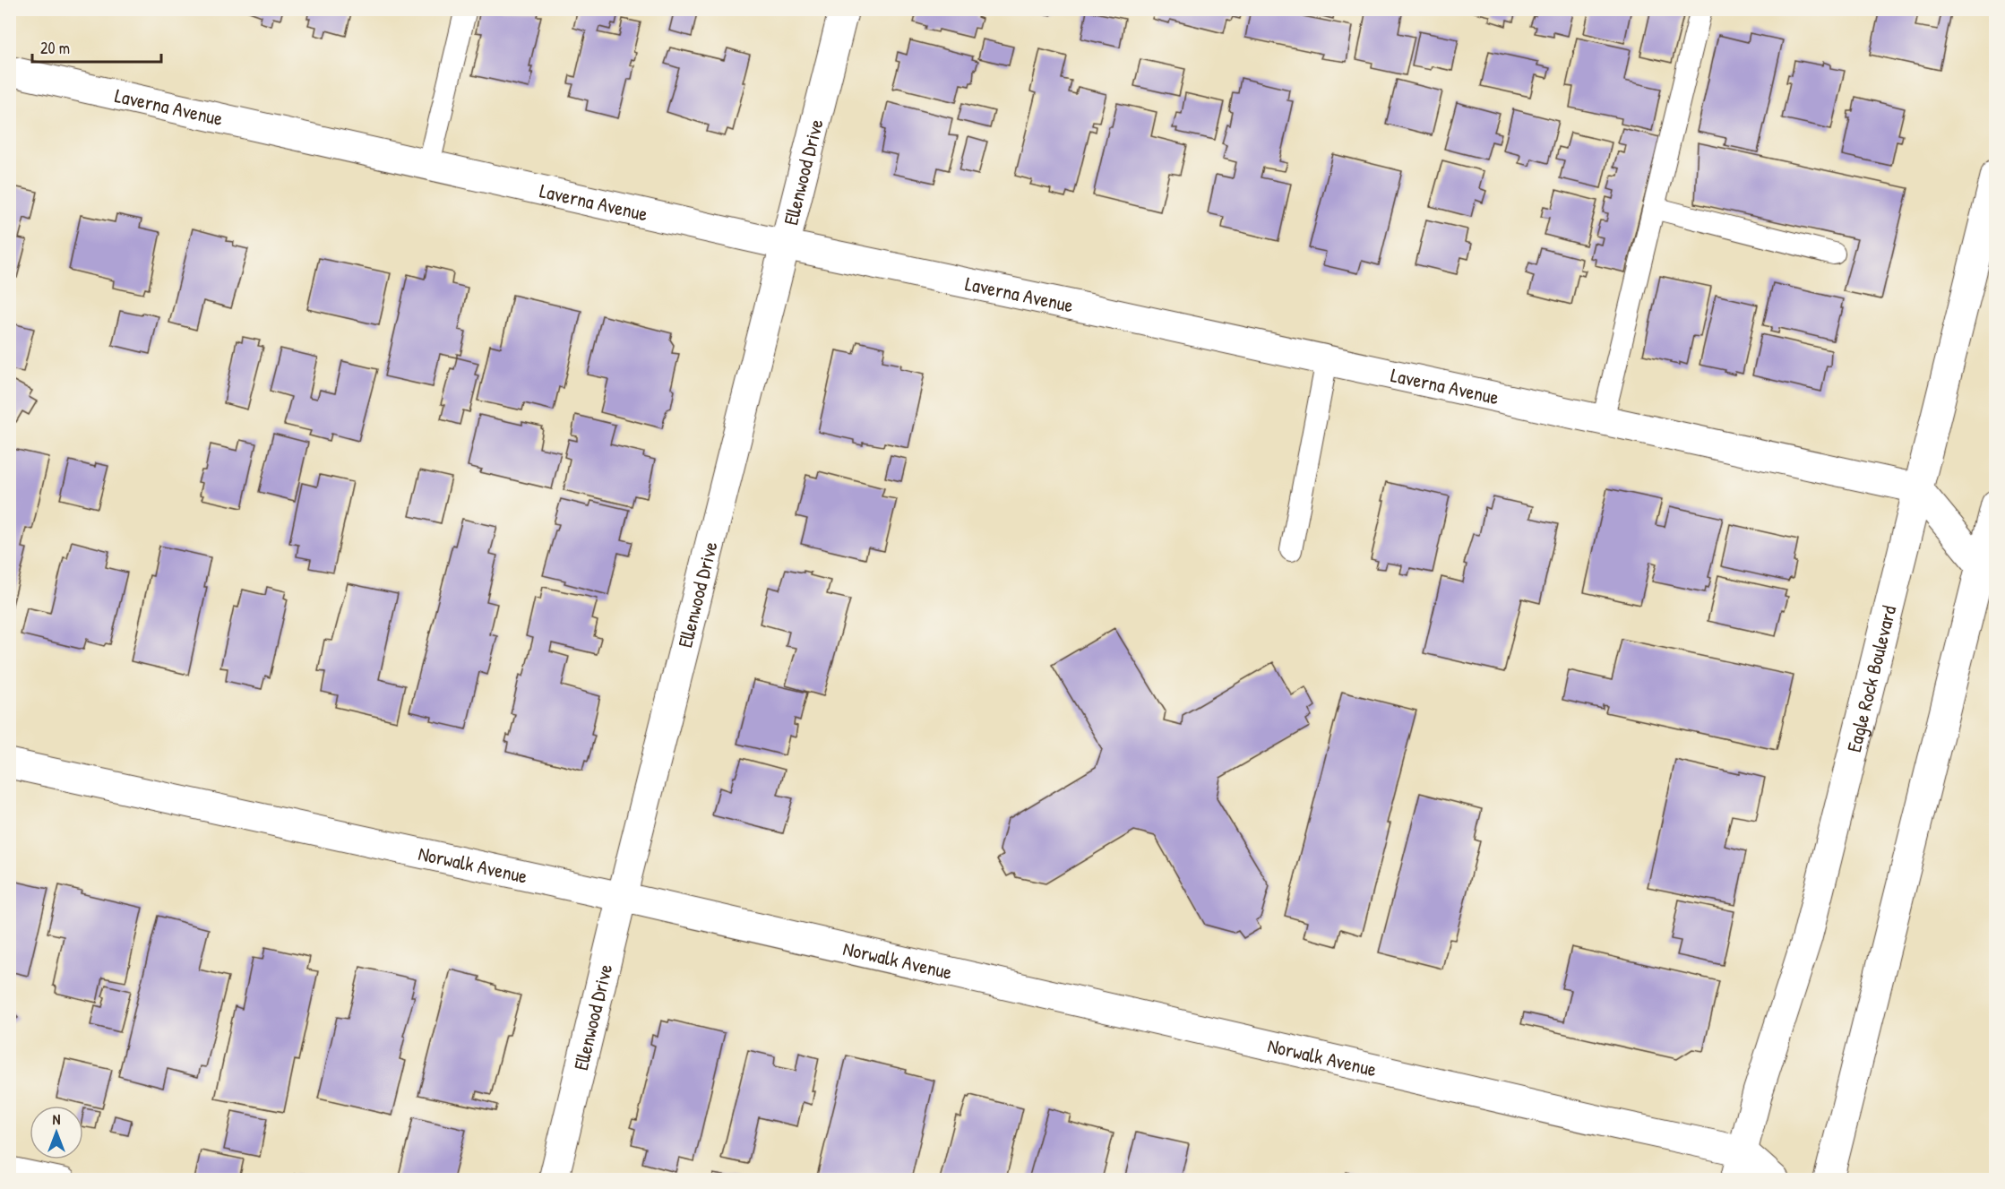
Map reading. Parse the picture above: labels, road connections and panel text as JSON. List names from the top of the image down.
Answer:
{
  "streets": {
    "street": [
      "Laverna Avenue",
      "Ellenwood Drive",
      "Eagle Rock Boulevard",
      "Norwalk Avenue"
    ]
  },
  "crossings": [
    ["Laverna Avenue", "Ellenwood Drive"],
    ["Laverna Avenue", "Eagle Rock Boulevard"],
    ["Ellenwood Drive", "Norwalk Avenue"],
    ["Eagle Rock Boulevard", "Norwalk Avenue"]
  ],
  "scale_bar": "20 m",
  "north": "top"
}
